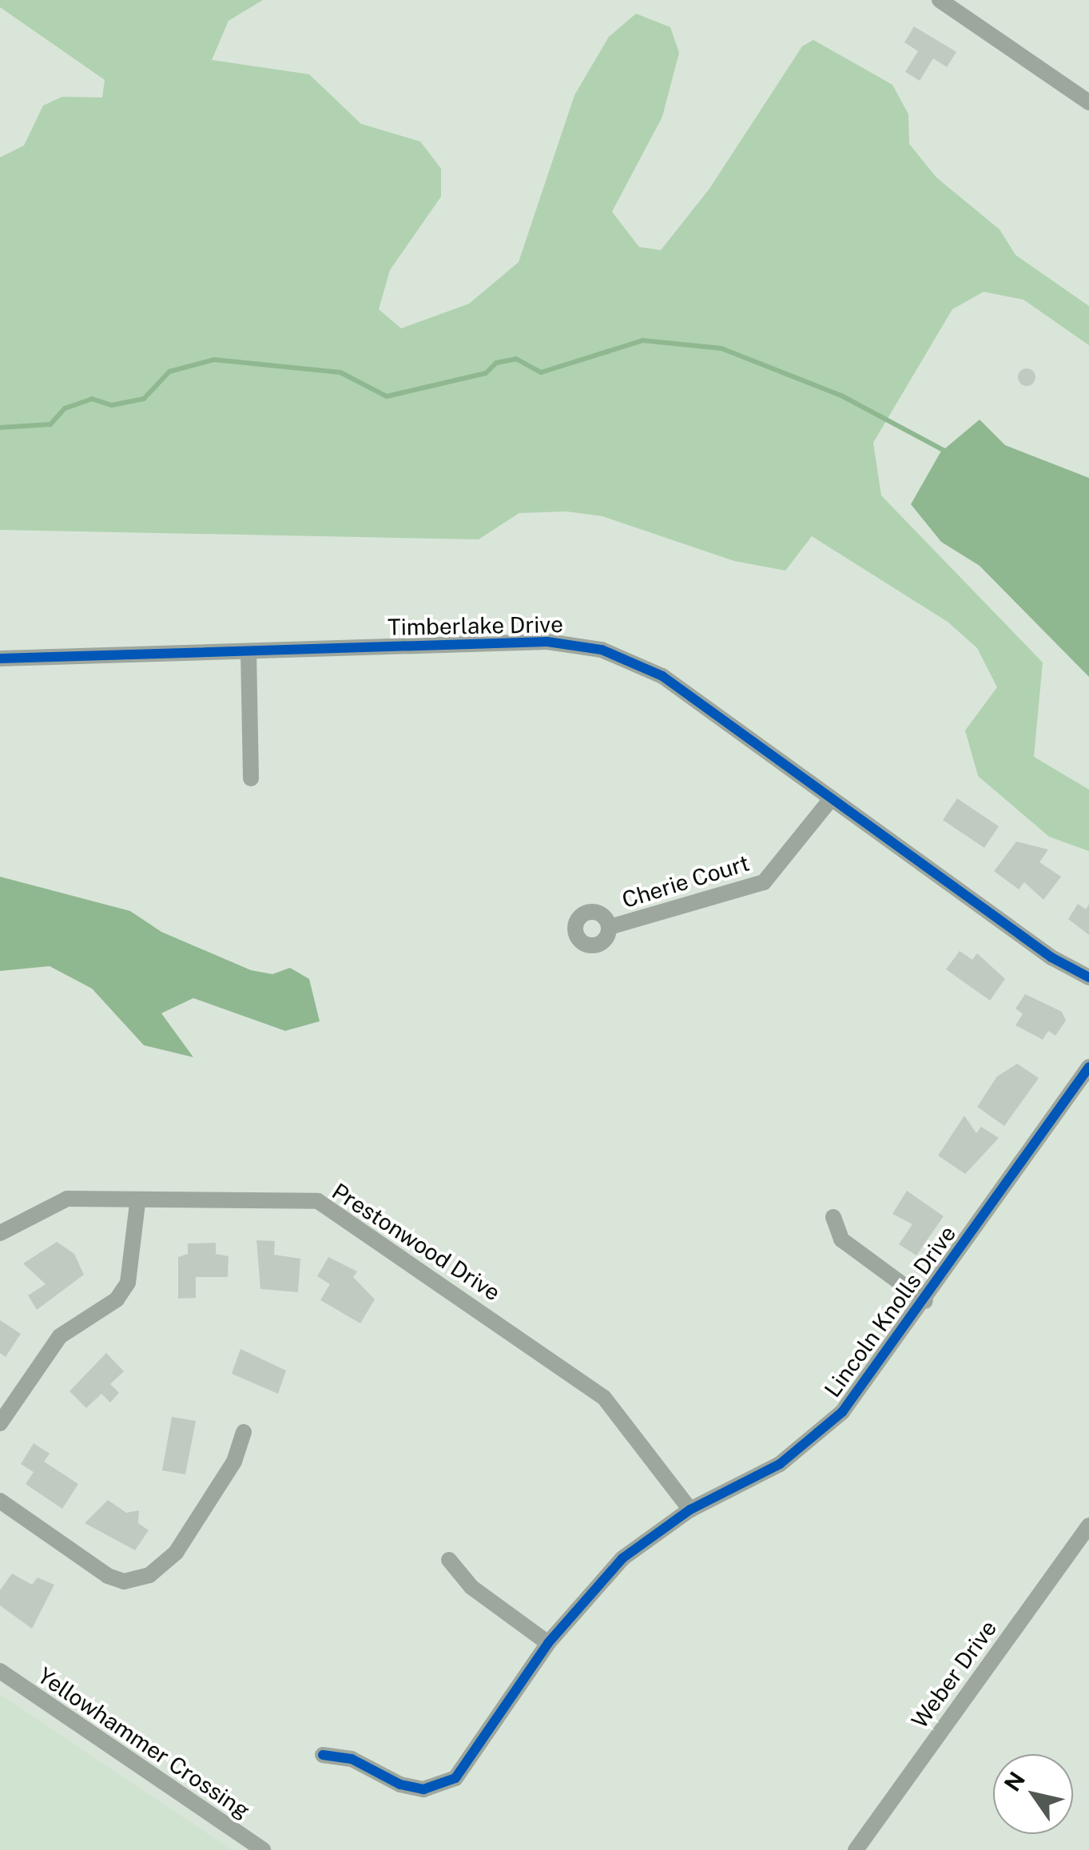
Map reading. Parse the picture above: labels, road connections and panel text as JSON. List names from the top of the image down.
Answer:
{
  "streets": {
    "street": [
      "Timberlake Drive",
      "Cherie Court",
      "Prestonwood Drive",
      "Lincoln Knolls Drive",
      "Weber Drive",
      "Yellowhammer Crossing"
    ]
  },
  "crossings": [
    ["Timberlake Drive", "Cherie Court"],
    ["Prestonwood Drive", "Lincoln Knolls Drive"]
  ],
  "north": "top left"
}
